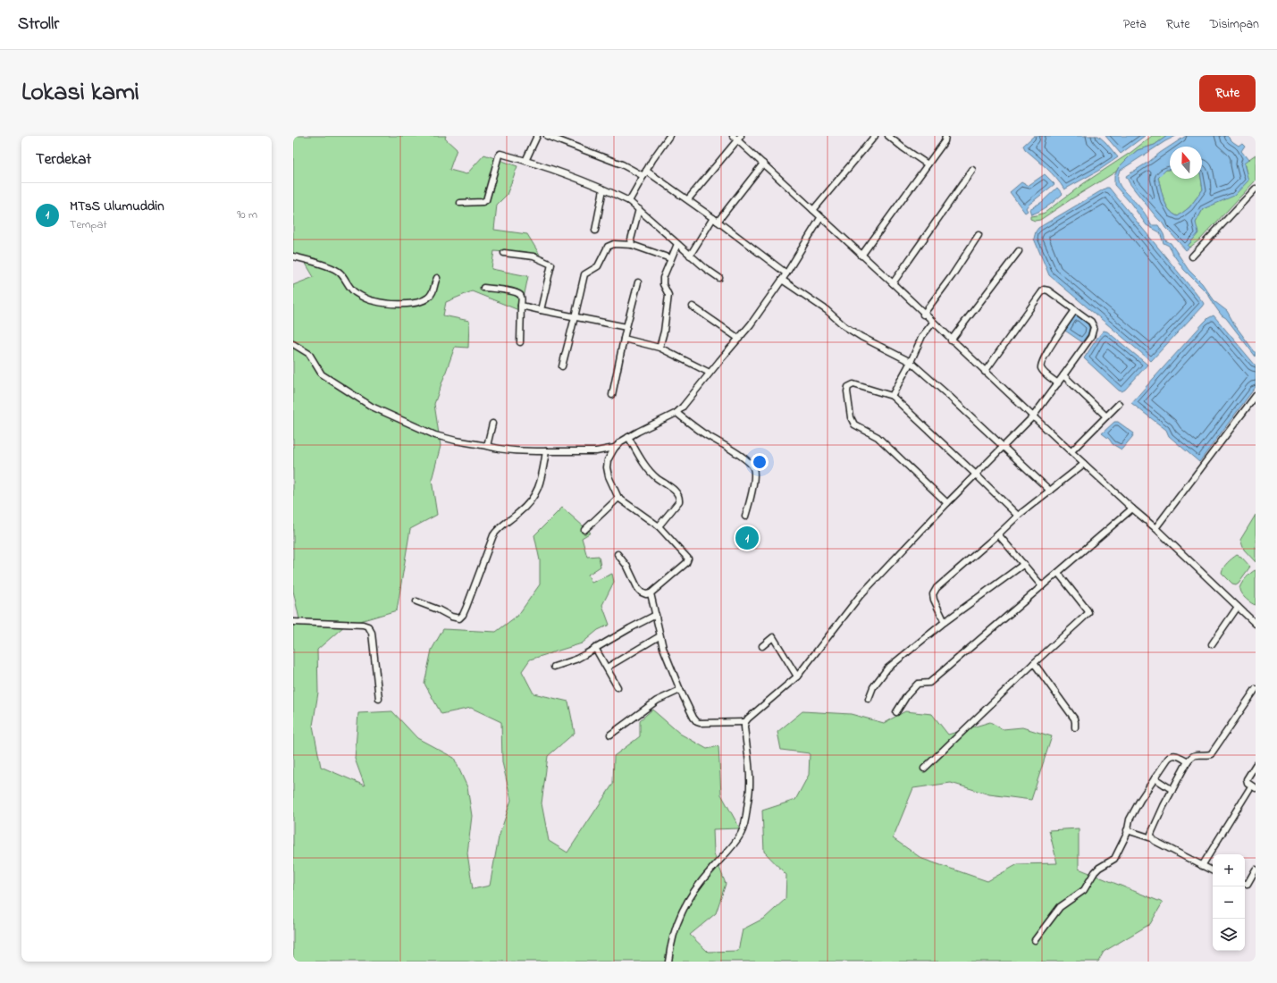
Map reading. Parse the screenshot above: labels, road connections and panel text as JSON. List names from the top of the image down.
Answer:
{
  "north": "top",
  "page": {
    "header": "Strollr",
    "nav": ["Peta", "Rute", "Disimpan"],
    "title": "Lokasi kami",
    "buttons": "Rute",
    "heading": "Terdekat",
    "list": [
      {
        "mark": "1",
        "name": "MTsS Ulumuddin",
        "note": "Tempat",
        "value": "90 m"
      }
    ],
    "pins": "1",
    "map_buttons": ["+", "−"]
  }
}
